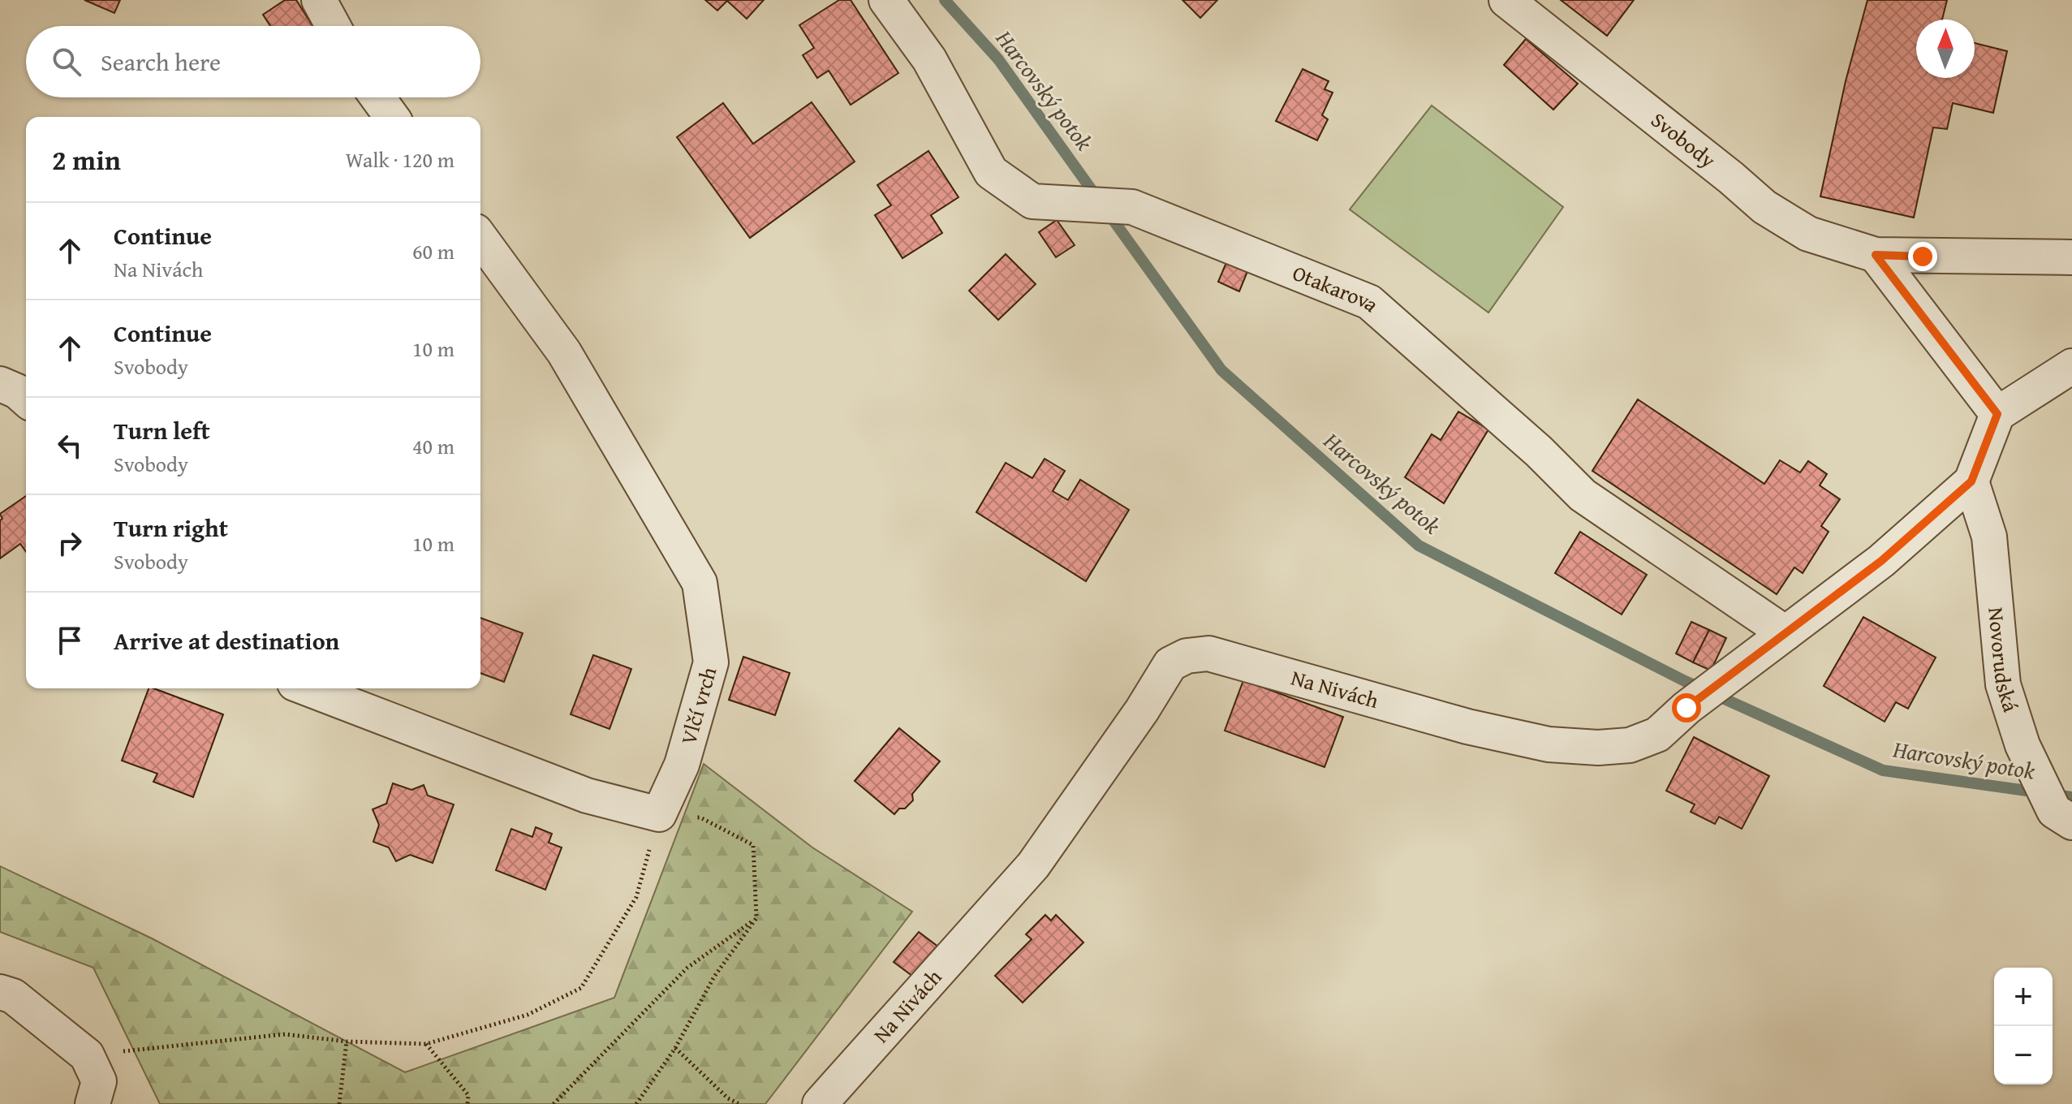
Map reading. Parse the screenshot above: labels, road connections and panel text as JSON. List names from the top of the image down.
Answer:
{
  "streets": {
    "street": [
      "Svobody",
      "Otakarova",
      "Novorudská",
      "Na Nivách",
      "Vlčí vrch"
    ]
  },
  "crossings": [
    ["Otakarova", "Na Nivách"],
    ["Novorudská", "Na Nivách"]
  ],
  "water": ["Harcovský potok"],
  "north": "top",
  "page": {
    "search": "Search here",
    "heading": ["2 min", "Walk · 120 m"],
    "list": [
      ["Continue", "Na Nivách", "60 m"],
      ["Continue", "Svobody", "10 m"],
      ["Turn left", "Svobody", "40 m"],
      ["Turn right", "Svobody", "10 m"],
      "Arrive at destination"
    ],
    "map_buttons": ["+", "−"]
  }
}
